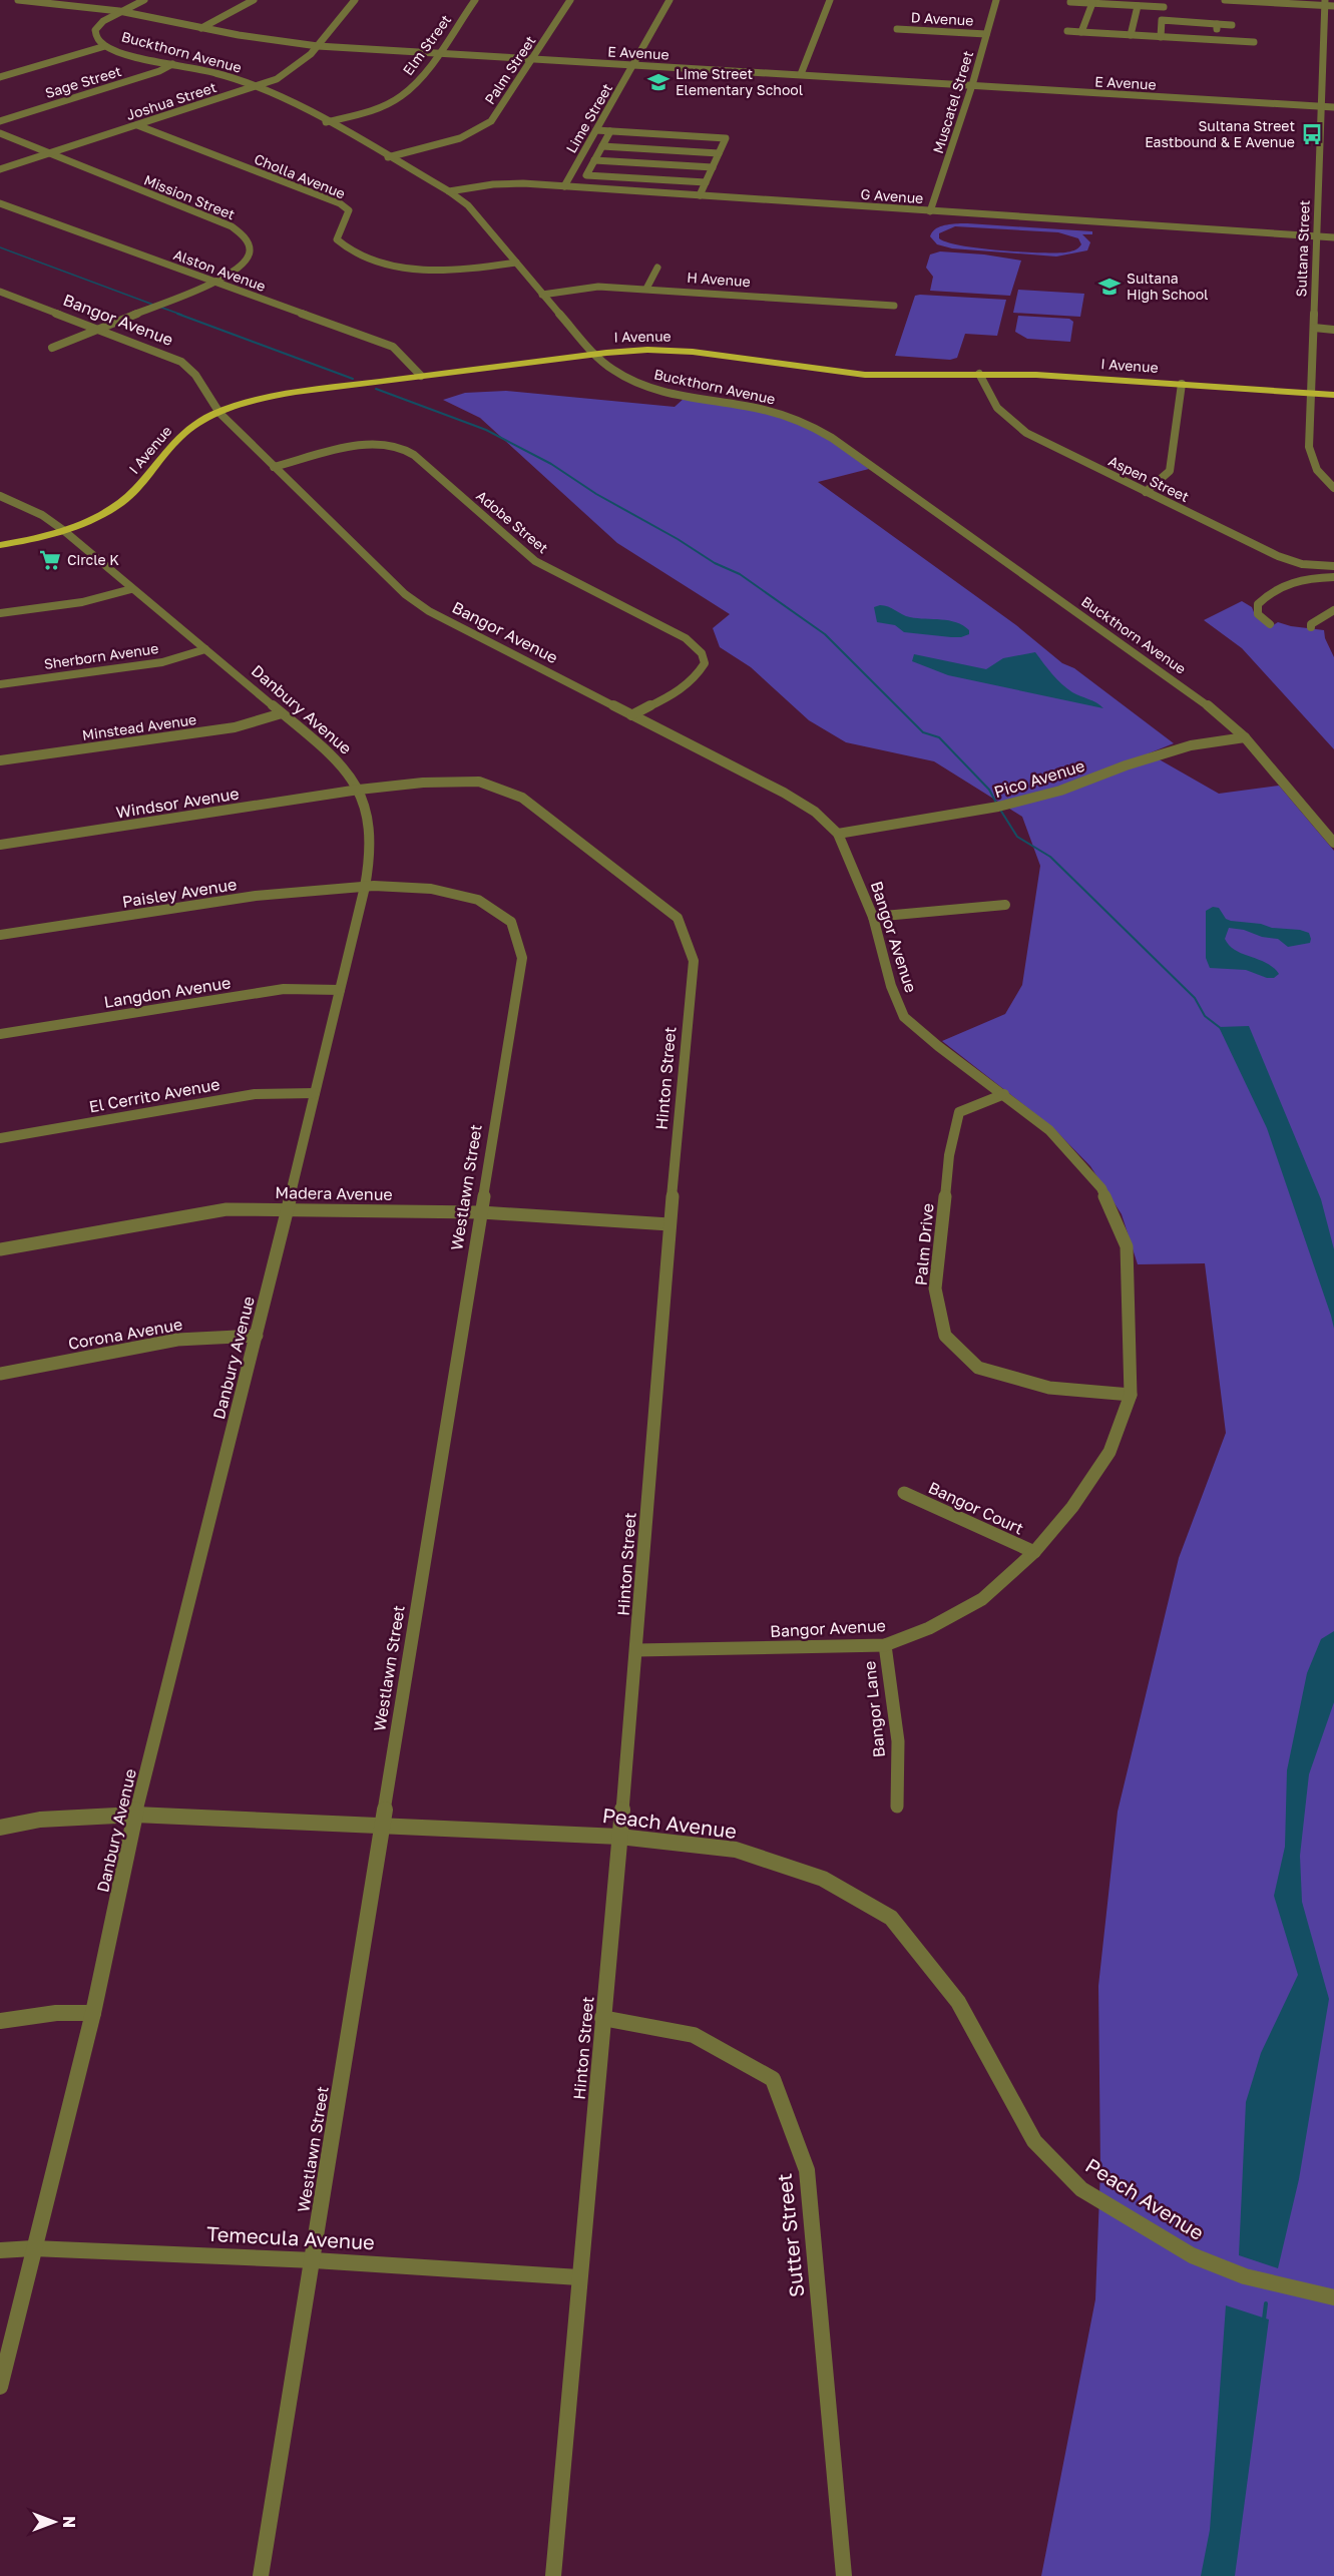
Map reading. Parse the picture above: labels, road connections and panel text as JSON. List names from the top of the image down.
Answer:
{
  "streets": {
    "main road": ["I Avenue"],
    "street": [
      "D Avenue",
      "Elm Street",
      "Buckthorn Avenue",
      "E Avenue",
      "Palm Street",
      "Sage Street",
      "Joshua Street",
      "Muscatel Street",
      "Lime Street",
      "Cholla Avenue",
      "G Avenue",
      "Mission Street",
      "Sultana Street",
      "Alston Avenue",
      "H Avenue",
      "Bangor Avenue",
      "Aspen Street",
      "Adobe Street",
      "Sherborn Avenue",
      "Danbury Avenue",
      "Minstead Avenue",
      "Pico Avenue",
      "Windsor Avenue",
      "Paisley Avenue",
      "Langdon Avenue",
      "Hinton Street",
      "El Cerrito Avenue",
      "Westlawn Street",
      "Madera Avenue",
      "Palm Drive",
      "Corona Avenue",
      "Bangor Court",
      "Bangor Lane",
      "Peach Avenue",
      "Sutter Street",
      "Temecula Avenue"
    ]
  },
  "crossings": [
    ["D Avenue", "Muscatel Street"],
    ["Elm Street", "Buckthorn Avenue"],
    ["Elm Street", "E Avenue"],
    ["Buckthorn Avenue", "E Avenue"],
    ["Buckthorn Avenue", "Palm Street"],
    ["Buckthorn Avenue", "Sage Street"],
    ["Buckthorn Avenue", "Joshua Street"],
    ["Buckthorn Avenue", "Cholla Avenue"],
    ["Buckthorn Avenue", "G Avenue"],
    ["Buckthorn Avenue", "H Avenue"],
    ["Buckthorn Avenue", "I Avenue"],
    ["Buckthorn Avenue", "Pico Avenue"],
    ["E Avenue", "Palm Street"],
    ["E Avenue", "Joshua Street"],
    ["E Avenue", "Muscatel Street"],
    ["E Avenue", "Lime Street"],
    ["E Avenue", "Sultana Street"],
    ["Joshua Street", "Cholla Avenue"],
    ["Joshua Street", "Mission Street"],
    ["Muscatel Street", "G Avenue"],
    ["Lime Street", "G Avenue"],
    ["G Avenue", "Sultana Street"],
    ["Mission Street", "Alston Avenue"],
    ["Mission Street", "Bangor Avenue"],
    ["Sultana Street", "I Avenue"],
    ["Alston Avenue", "I Avenue"],
    ["Bangor Avenue", "I Avenue"],
    ["Bangor Avenue", "Adobe Street"],
    ["Bangor Avenue", "Pico Avenue"],
    ["Bangor Avenue", "Hinton Street"],
    ["Bangor Avenue", "Palm Drive"],
    ["Bangor Avenue", "Bangor Court"],
    ["Bangor Avenue", "Bangor Lane"],
    ["I Avenue", "Aspen Street"],
    ["I Avenue", "Danbury Avenue"],
    ["Sherborn Avenue", "Danbury Avenue"],
    ["Danbury Avenue", "Minstead Avenue"],
    ["Danbury Avenue", "Windsor Avenue"],
    ["Danbury Avenue", "Paisley Avenue"],
    ["Danbury Avenue", "Langdon Avenue"],
    ["Danbury Avenue", "Hinton Street"],
    ["Danbury Avenue", "El Cerrito Avenue"],
    ["Danbury Avenue", "Westlawn Street"],
    ["Danbury Avenue", "Madera Avenue"],
    ["Danbury Avenue", "Corona Avenue"],
    ["Danbury Avenue", "Peach Avenue"],
    ["Danbury Avenue", "Temecula Avenue"],
    ["Windsor Avenue", "Hinton Street"],
    ["Paisley Avenue", "Westlawn Street"],
    ["Hinton Street", "Madera Avenue"],
    ["Hinton Street", "Peach Avenue"],
    ["Hinton Street", "Sutter Street"],
    ["Hinton Street", "Temecula Avenue"],
    ["Westlawn Street", "Madera Avenue"],
    ["Westlawn Street", "Peach Avenue"],
    ["Westlawn Street", "Temecula Avenue"]
  ],
  "places": {
    "school or university": ["Lime Street Elementary School", "Sultana High School"],
    "bus stop": ["Sultana Street Eastbound & E Avenue"],
    "supermarket": ["Circle K"]
  },
  "north": "right"
}
